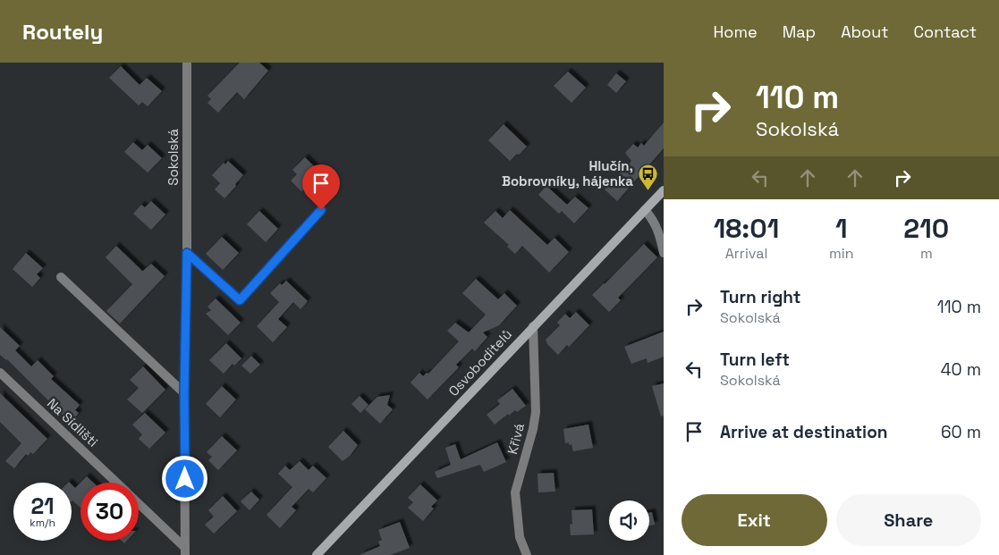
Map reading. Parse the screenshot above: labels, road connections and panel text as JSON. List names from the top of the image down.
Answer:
{
  "streets": {
    "street": [
      "Sokolská",
      "Osvoboditelů",
      "Na Sídlišti",
      "Křivá"
    ]
  },
  "crossings": [
    ["Sokolská", "Na Sídlišti"],
    ["Osvoboditelů", "Křivá"]
  ],
  "places": {
    "bus stop": ["Hlučín, Bobrovníky, hájenka"]
  },
  "page": {
    "header": "Routely",
    "nav": [
      "Home",
      "Map",
      "About",
      "Contact"
    ],
    "turn": ["110 m", "Sokolská"],
    "eta": [
      "18:01",
      "Arrival",
      "1",
      "min",
      "210",
      "m"
    ],
    "list": [
      {
        "name": "Turn right",
        "note": "Sokolská",
        "value": "110 m"
      },
      {
        "name": "Turn left",
        "note": "Sokolská",
        "value": "40 m"
      },
      {
        "name": "Arrive at destination",
        "value": "60 m"
      }
    ],
    "speed": "21 km/h",
    "limit": "30",
    "buttons": ["Exit", "Share"]
  }
}
